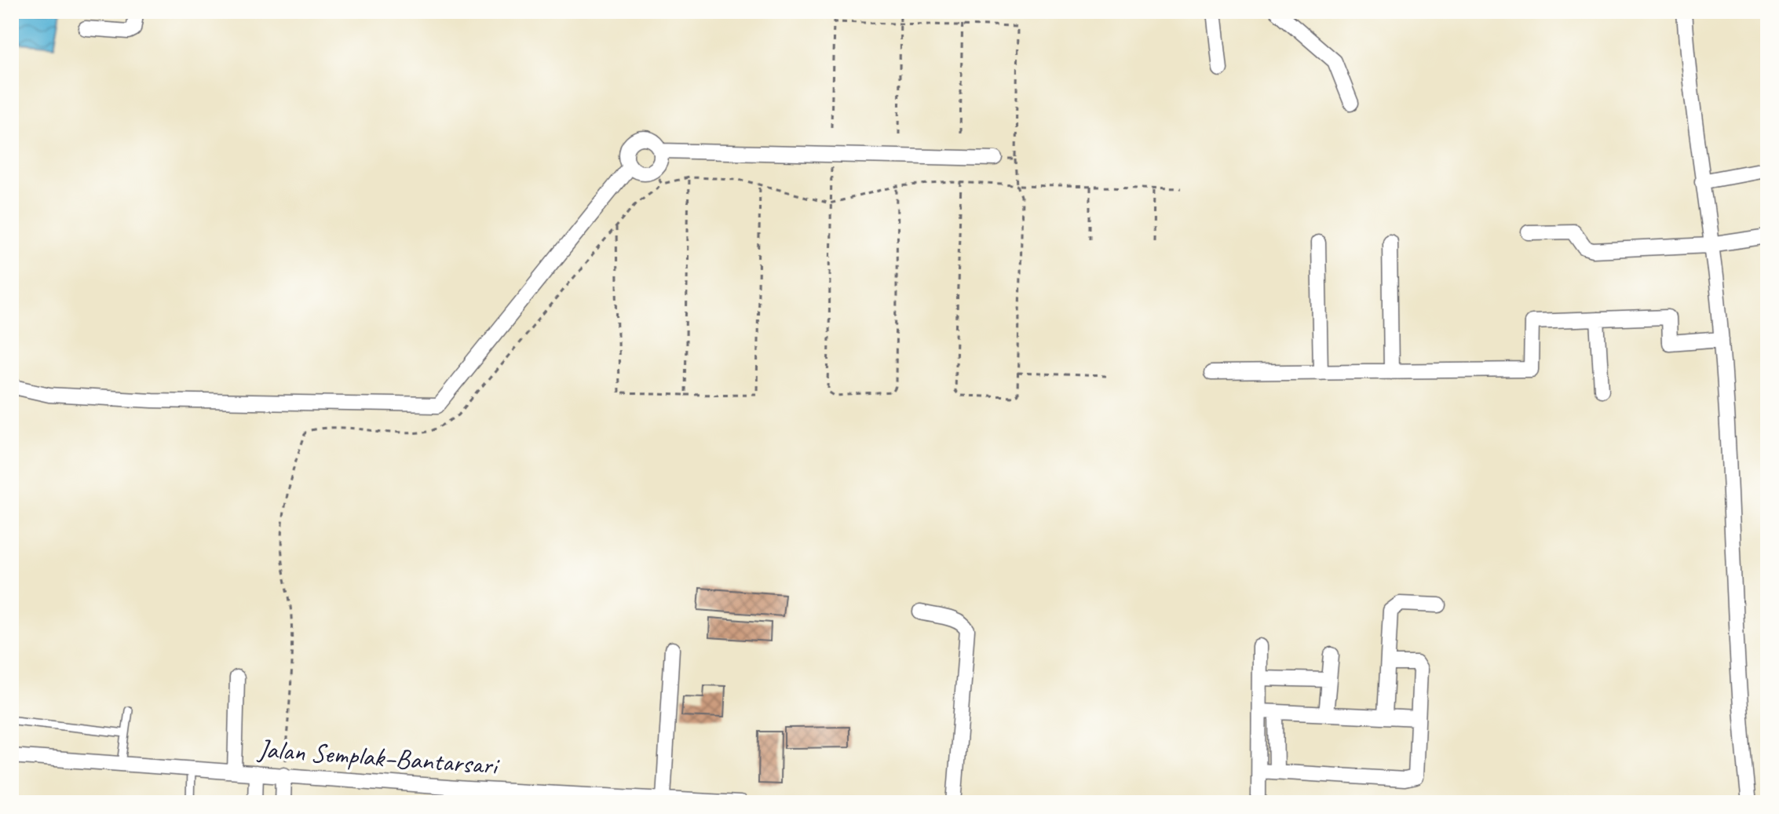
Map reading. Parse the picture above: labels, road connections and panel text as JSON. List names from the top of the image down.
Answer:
{
  "streets": {
    "street": ["Jalan Semplak–Bantarsari"]
  }
}
